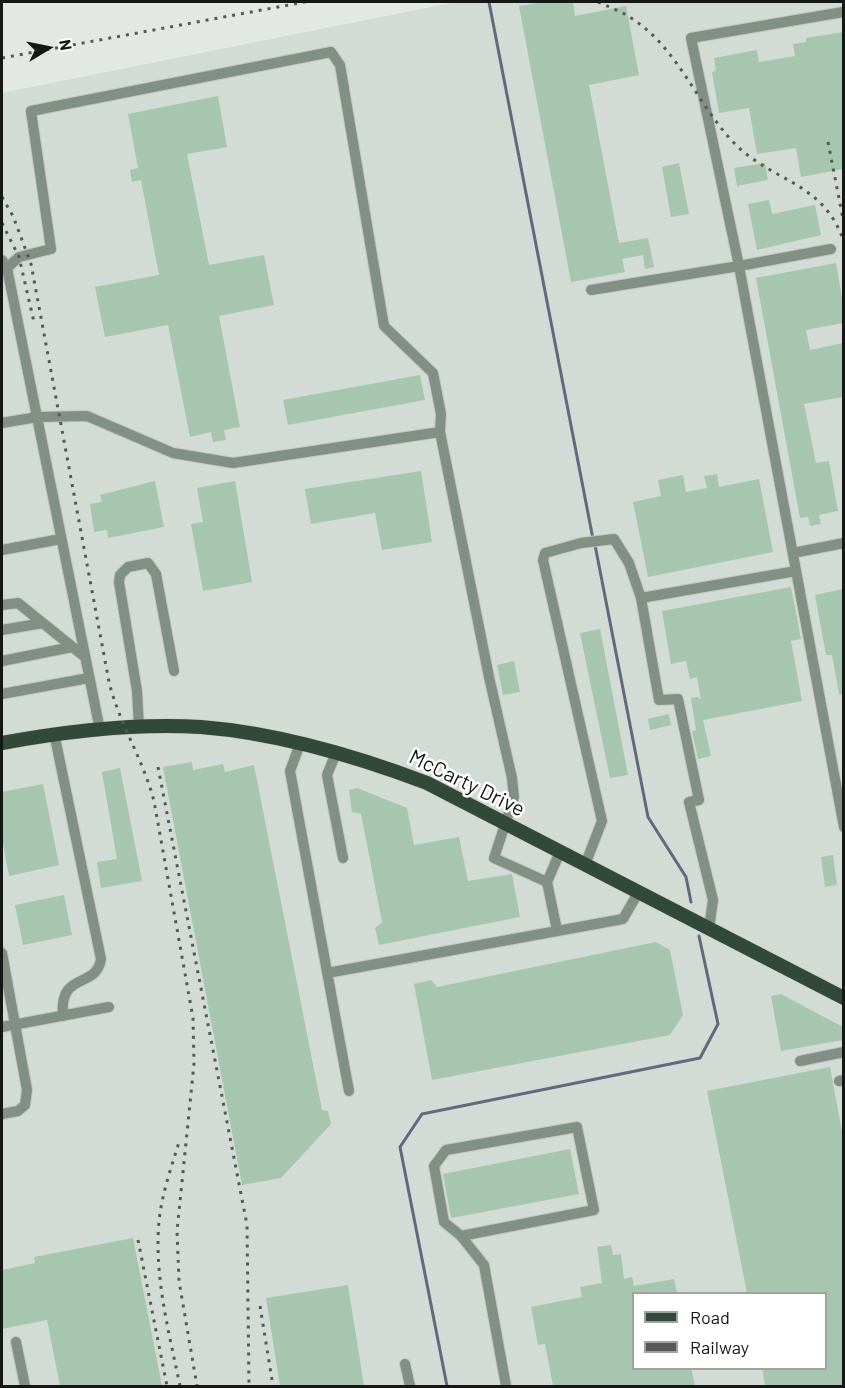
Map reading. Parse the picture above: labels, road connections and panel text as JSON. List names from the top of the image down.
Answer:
{
  "streets": {
    "main road": ["McCarty Drive"]
  },
  "legend": ["Road", "Railway"],
  "north": "right"
}
